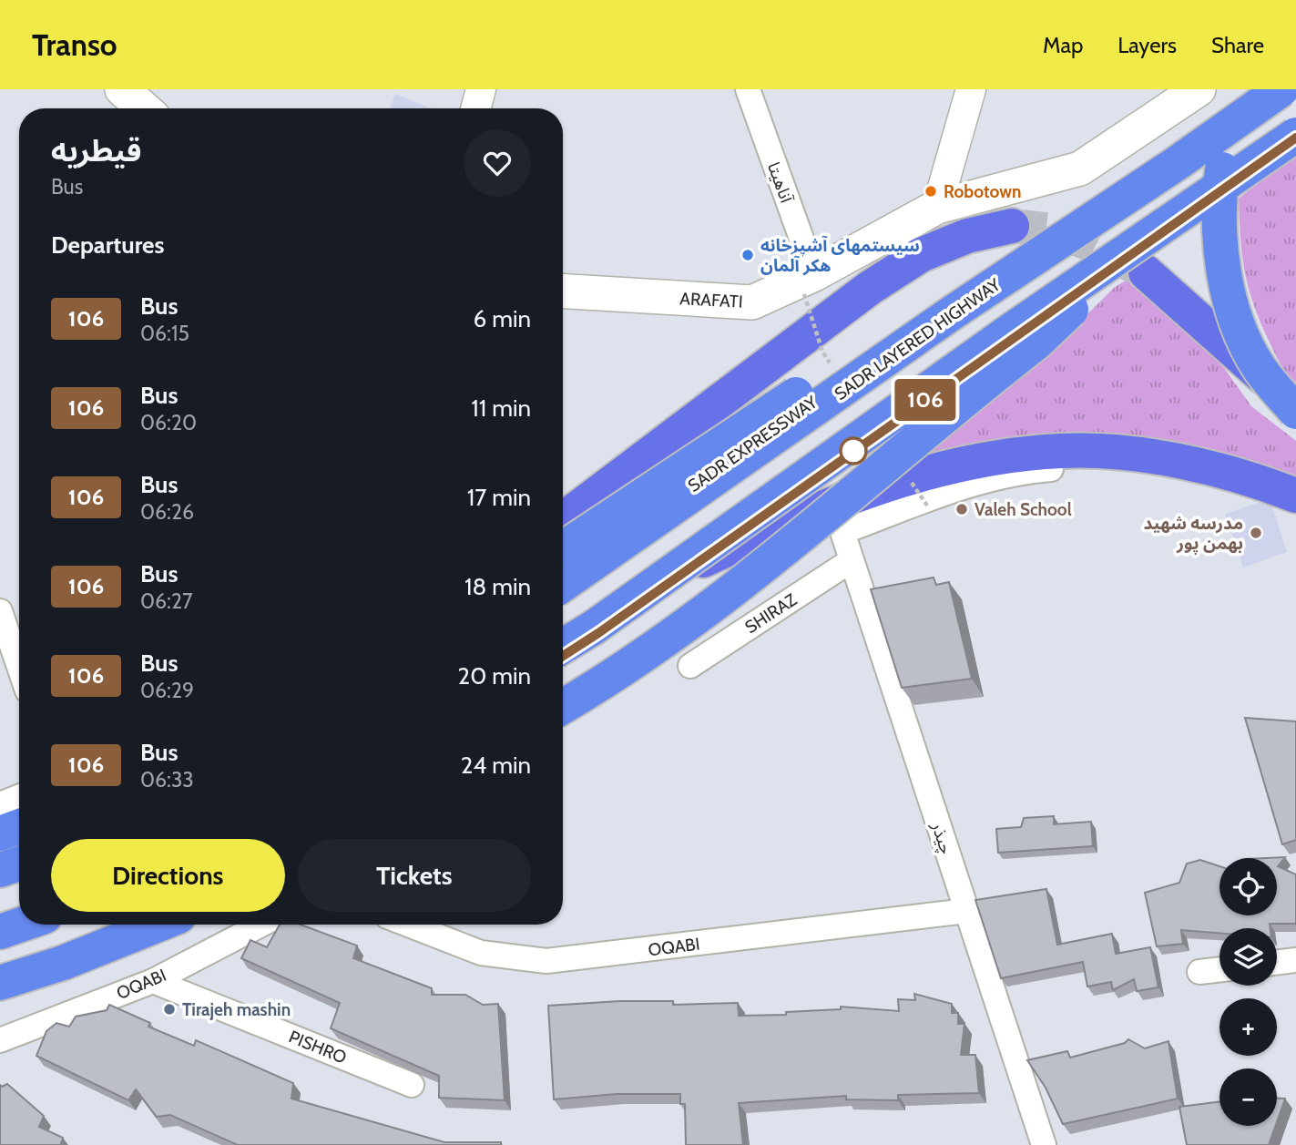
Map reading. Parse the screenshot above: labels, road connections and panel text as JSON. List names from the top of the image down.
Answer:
{
  "streets": {
    "highway": ["SADR LAYERED HIGHWAY", "SADR EXPRESSWAY"],
    "main road": ["ARAFATI"],
    "street": [
      "آناهیتا",
      "SHIRAZ",
      "چیذر",
      "OQABI",
      "PISHRO"
    ]
  },
  "crossings": [
    ["آناهیتا", "ARAFATI"],
    ["SHIRAZ", "چیذر"],
    ["چیذر", "OQABI"],
    ["OQABI", "PISHRO"]
  ],
  "places": [
    "Robotown",
    "سیستمهای آشپزخانه هکر آلمان",
    "Valeh School",
    "مدرسه شهید بهمن پور",
    "Tirajeh mashin"
  ],
  "lines": ["bus line 106"],
  "page": {
    "header": "Transo",
    "nav": ["Map", "Layers", "Share"],
    "on_map": "106",
    "heading": [
      ["قیطریه", "Bus"],
      "Departures"
    ],
    "list": [
      {
        "mark": "106",
        "name": "Bus",
        "note": "06:15",
        "value": "6 min"
      },
      {
        "mark": "106",
        "name": "Bus",
        "note": "06:20",
        "value": "11 min"
      },
      {
        "mark": "106",
        "name": "Bus",
        "note": "06:26",
        "value": "17 min"
      },
      {
        "mark": "106",
        "name": "Bus",
        "note": "06:27",
        "value": "18 min"
      },
      {
        "mark": "106",
        "name": "Bus",
        "note": "06:29",
        "value": "20 min"
      },
      {
        "mark": "106",
        "name": "Bus",
        "note": "06:33",
        "value": "24 min"
      }
    ],
    "buttons": ["Directions", "Tickets"],
    "map_buttons": ["+", "−"]
  }
}
